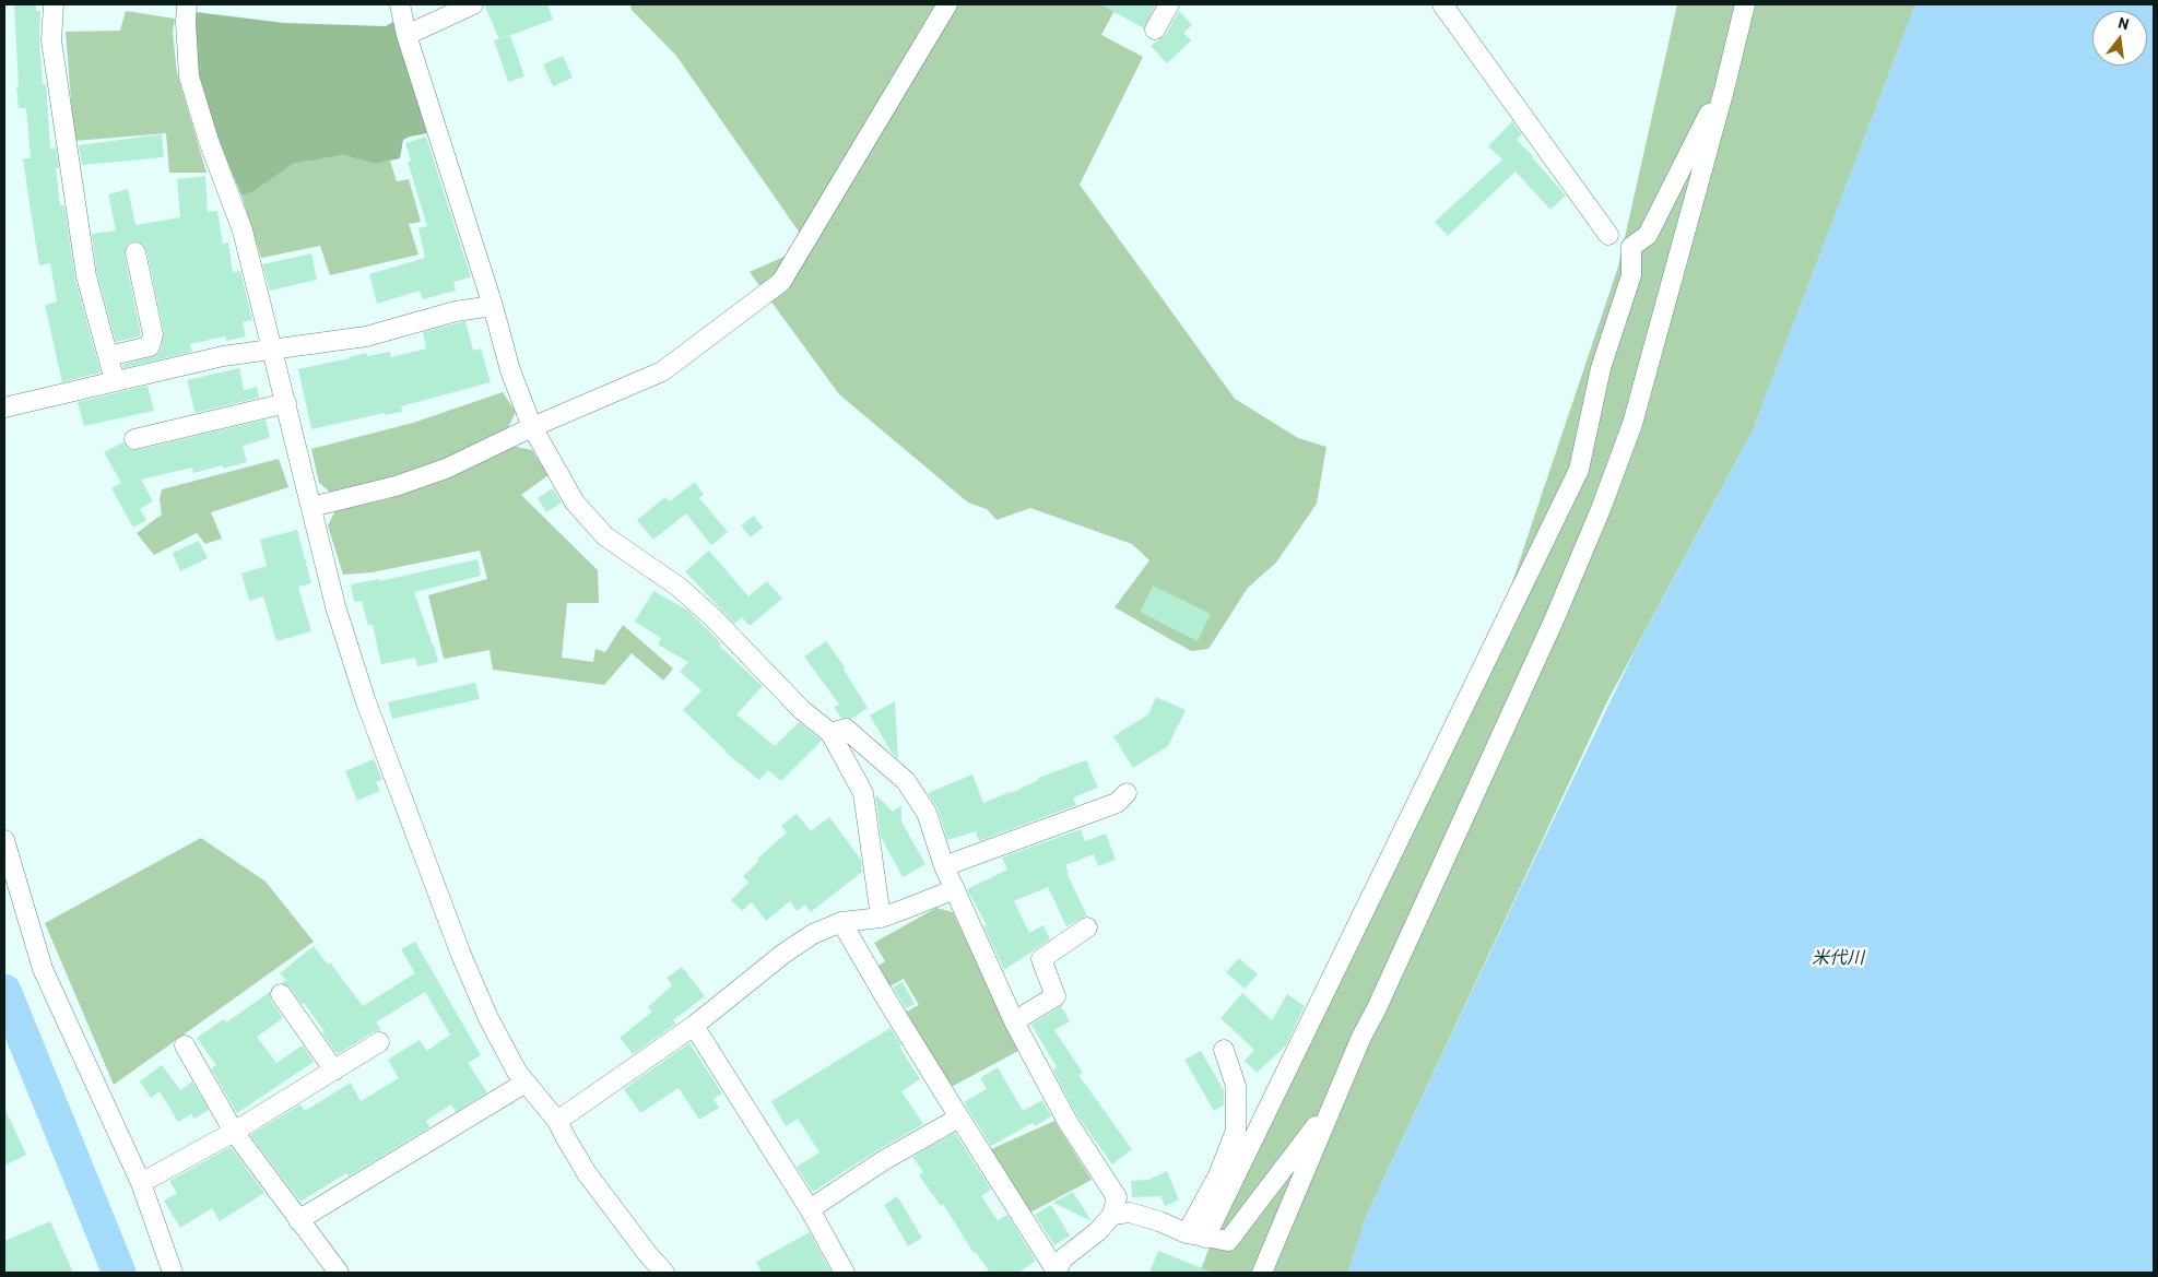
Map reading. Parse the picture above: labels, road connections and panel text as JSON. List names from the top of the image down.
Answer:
{
  "water": ["米代川"],
  "north": "top"
}
